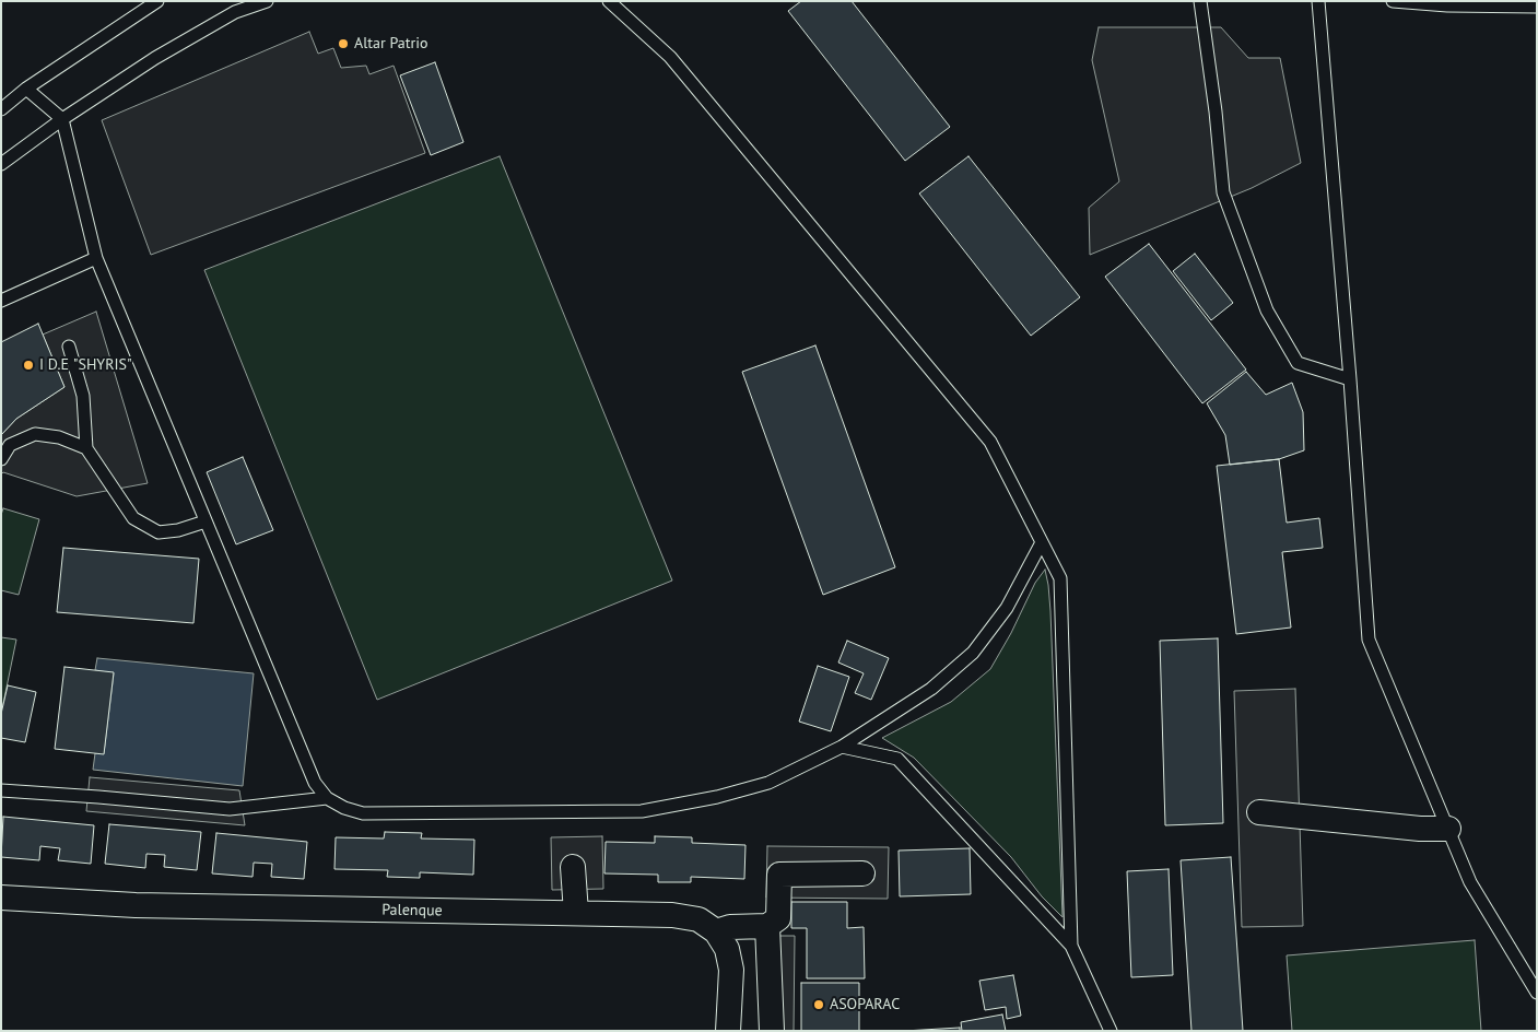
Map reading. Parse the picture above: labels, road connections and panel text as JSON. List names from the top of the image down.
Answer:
{
  "streets": {
    "street": ["Palenque"]
  },
  "places": ["Altar Patrio", "I D.E \"SHYRIS\"", "ASOPARAC"]
}
